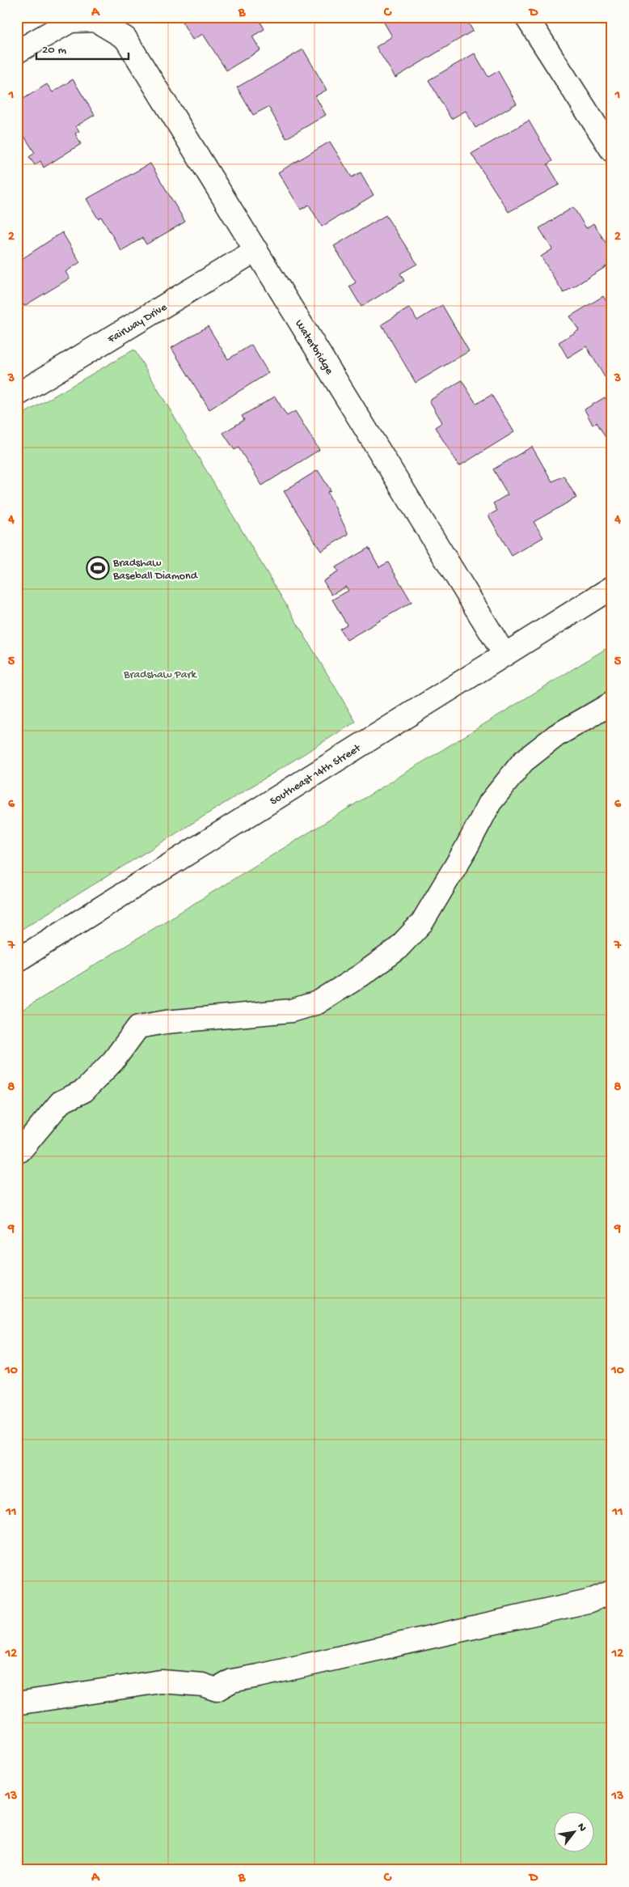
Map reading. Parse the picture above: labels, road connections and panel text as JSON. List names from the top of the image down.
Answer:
{
  "streets": {
    "street": ["Fairway Drive", "Waterbridge", "Southeast 14th Street"]
  },
  "crossings": [
    ["Fairway Drive", "Waterbridge"],
    ["Waterbridge", "Southeast 14th Street"]
  ],
  "parks": ["Bradshaw Park"],
  "places": {
    "sports": ["Bradshaw Baseball Diamond"]
  },
  "scale_bar": "20 m",
  "north": "top right",
  "grid": {
    "columns": [
      "A",
      "B",
      "C",
      "D"
    ],
    "rows": [
      "1",
      "2",
      "3",
      "4",
      "5",
      "6",
      "7",
      "8",
      "9",
      "10",
      "11",
      "12",
      "13"
    ]
  }
}
